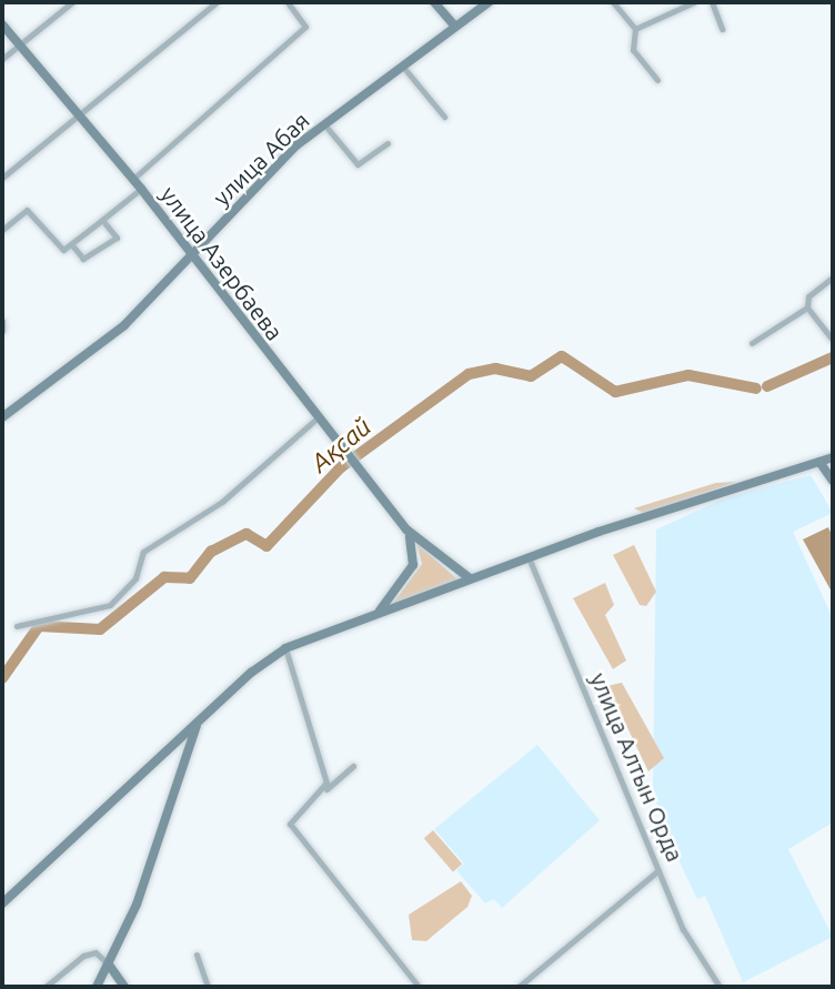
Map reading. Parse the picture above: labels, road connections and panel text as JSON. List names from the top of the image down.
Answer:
{
  "streets": {
    "main road": ["улица Абая", "улица Азербаева"],
    "street": ["улица Алтын Орда"]
  },
  "crossings": [
    ["улица Абая", "улица Азербаева"]
  ],
  "water": ["Ақсай"]
}
